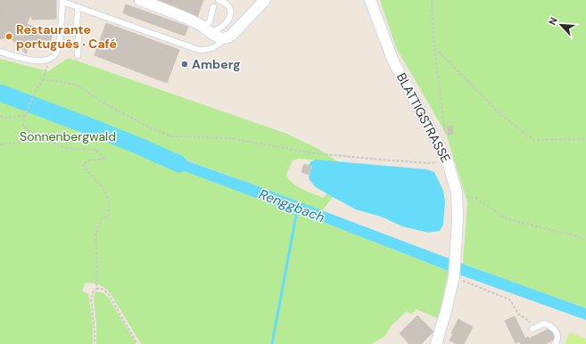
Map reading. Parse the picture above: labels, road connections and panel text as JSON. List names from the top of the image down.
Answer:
{
  "streets": {
    "street": ["BLATTIGSTRASSE"]
  },
  "water": ["Renggbach"],
  "parks": ["Sonnenbergwald"],
  "places": ["Restaurante português · Café", "Amberg"],
  "north": "top left"
}
